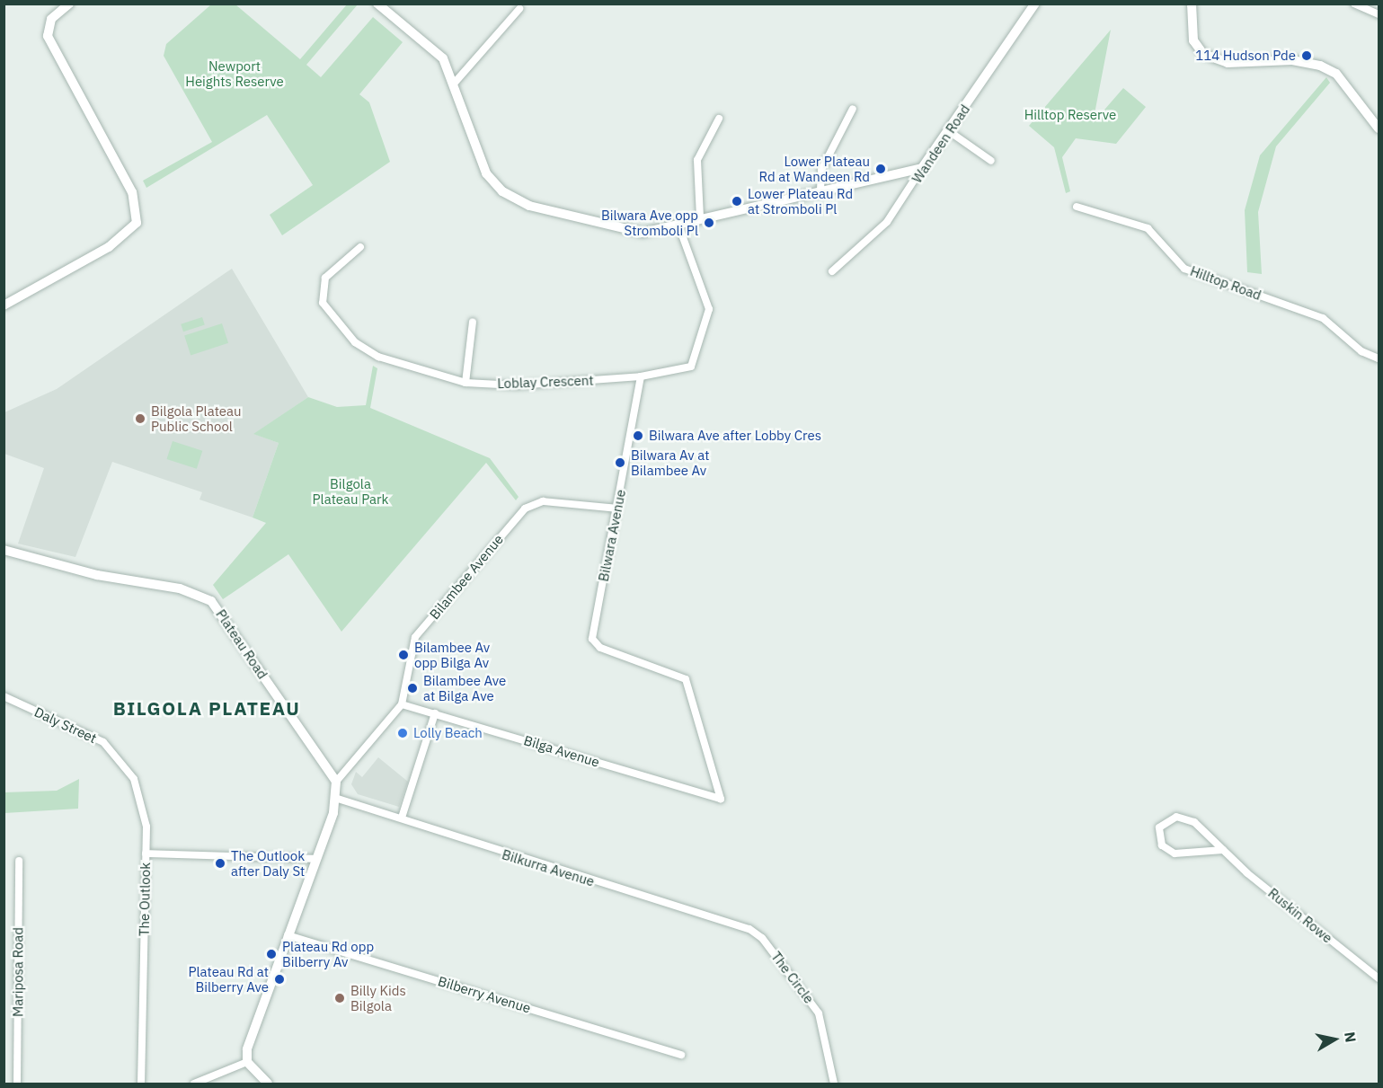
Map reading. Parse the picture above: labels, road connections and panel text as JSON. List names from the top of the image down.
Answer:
{
  "streets": {
    "street": [
      "Wandeen Road",
      "Hilltop Road",
      "Loblay Crescent",
      "Bilwara Avenue",
      "Bilambee Avenue",
      "Plateau Road",
      "Daly Street",
      "Bilga Avenue",
      "Bilkurra Avenue",
      "The Outlook",
      "Ruskin Rowe",
      "Mariposa Road",
      "The Circle",
      "Bilberry Avenue"
    ]
  },
  "crossings": [
    ["Loblay Crescent", "Bilwara Avenue"],
    ["Bilwara Avenue", "Bilambee Avenue"],
    ["Bilwara Avenue", "Bilga Avenue"],
    ["Bilambee Avenue", "Plateau Road"],
    ["Bilambee Avenue", "Bilga Avenue"],
    ["Daly Street", "The Outlook"],
    ["Bilkurra Avenue", "The Circle"]
  ],
  "districts": ["BILGOLA PLATEAU"],
  "parks": ["Newport Heights Reserve", "Hilltop Reserve", "Bilgola Plateau Park"],
  "places": [
    "114 Hudson Pde",
    "Lower Plateau Rd at Wandeen Rd",
    "Lower Plateau Rd at Stromboli Pl",
    "Bilwara Ave opp Stromboli Pl",
    "Bilgola Plateau Public School",
    "Bilwara Ave after Lobby Cres",
    "Bilwara Av at Bilambee Av",
    "Bilambee Av opp Bilga Av",
    "Bilambee Ave at Bilga Ave",
    "Lolly Beach",
    "The Outlook after Daly St",
    "Plateau Rd opp Bilberry Av",
    "Plateau Rd at Bilberry Ave",
    "Billy Kids Bilgola"
  ],
  "north": "right"
}
